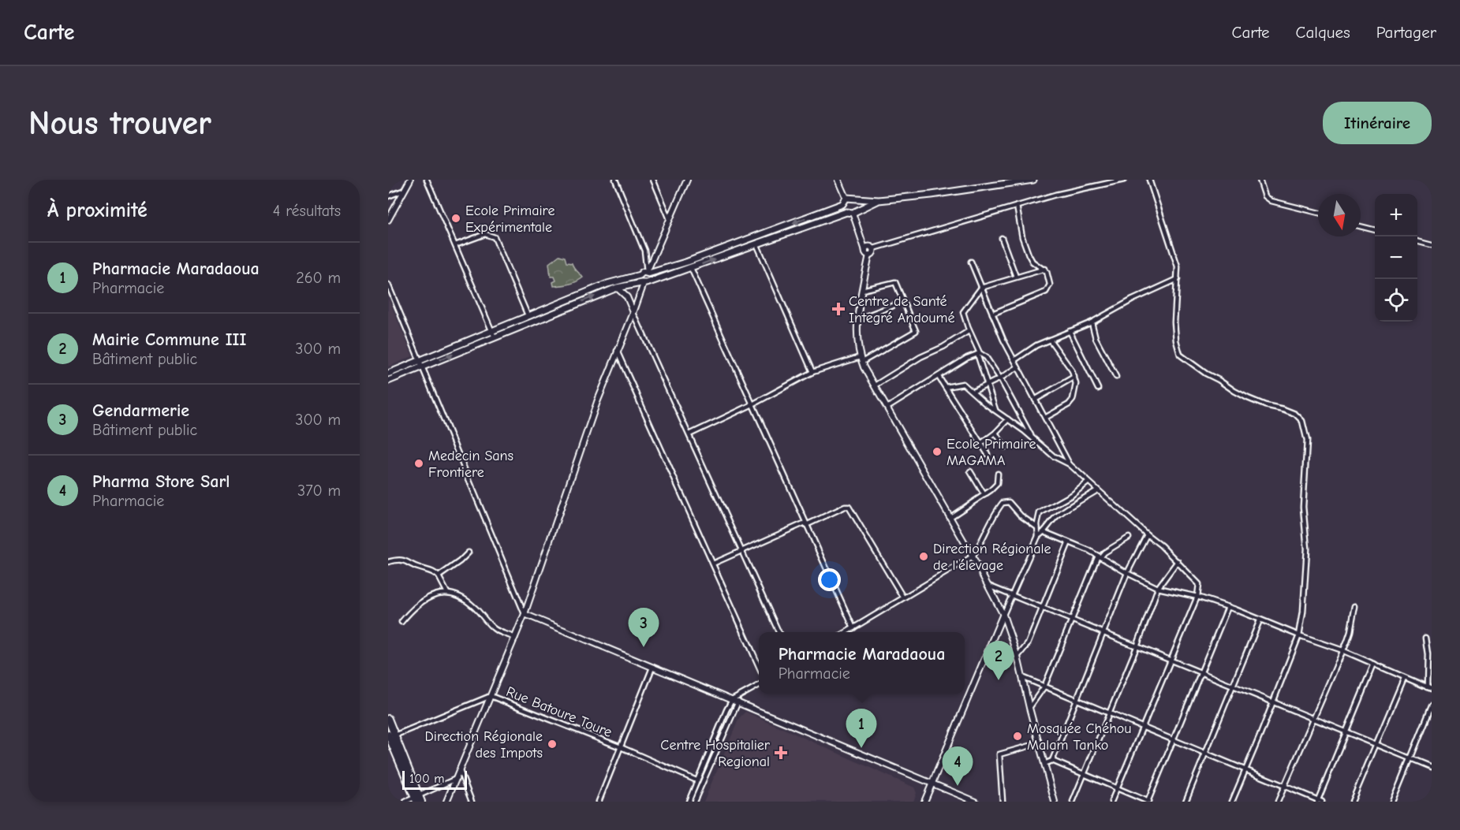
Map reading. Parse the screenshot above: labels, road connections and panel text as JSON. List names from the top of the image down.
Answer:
{
  "streets": {
    "street": ["Rue Batoure Toure"]
  },
  "places": {
    "other": [
      "Ecole Primaire Expérimentale",
      "Ecole Primaire MAGAMA",
      "Medecin Sans Frontiere",
      "Direction Régionale de l'élevage",
      "Mosquée Chéhou Malam Tanko",
      "Direction Régionale des Impots"
    ],
    "health": ["Centre de Santé Integré Andoumé", "Centre Hospitalier Regional"]
  },
  "scale_bar": "100 m",
  "north": "bottom",
  "page": {
    "header": "Carte",
    "nav": ["Carte", "Calques", "Partager"],
    "buttons": "Itinéraire",
    "title": "Nous trouver",
    "heading": ["À proximité", "4 résultats"],
    "map_buttons": ["+", "−"],
    "list": [
      {
        "mark": "1",
        "name": "Pharmacie Maradaoua",
        "note": "Pharmacie",
        "value": "260 m"
      },
      {
        "mark": "2",
        "name": "Mairie Commune III",
        "note": "Bâtiment public",
        "value": "300 m"
      },
      {
        "mark": "3",
        "name": "Gendarmerie",
        "note": "Bâtiment public",
        "value": "300 m"
      },
      {
        "mark": "4",
        "name": "Pharma Store Sarl",
        "note": "Pharmacie",
        "value": "370 m"
      }
    ],
    "pins": [
      "3",
      "2",
      "1",
      "4"
    ],
    "popup": ["Pharmacie Maradaoua", "Pharmacie"],
    "scale": "100 m"
  }
}
